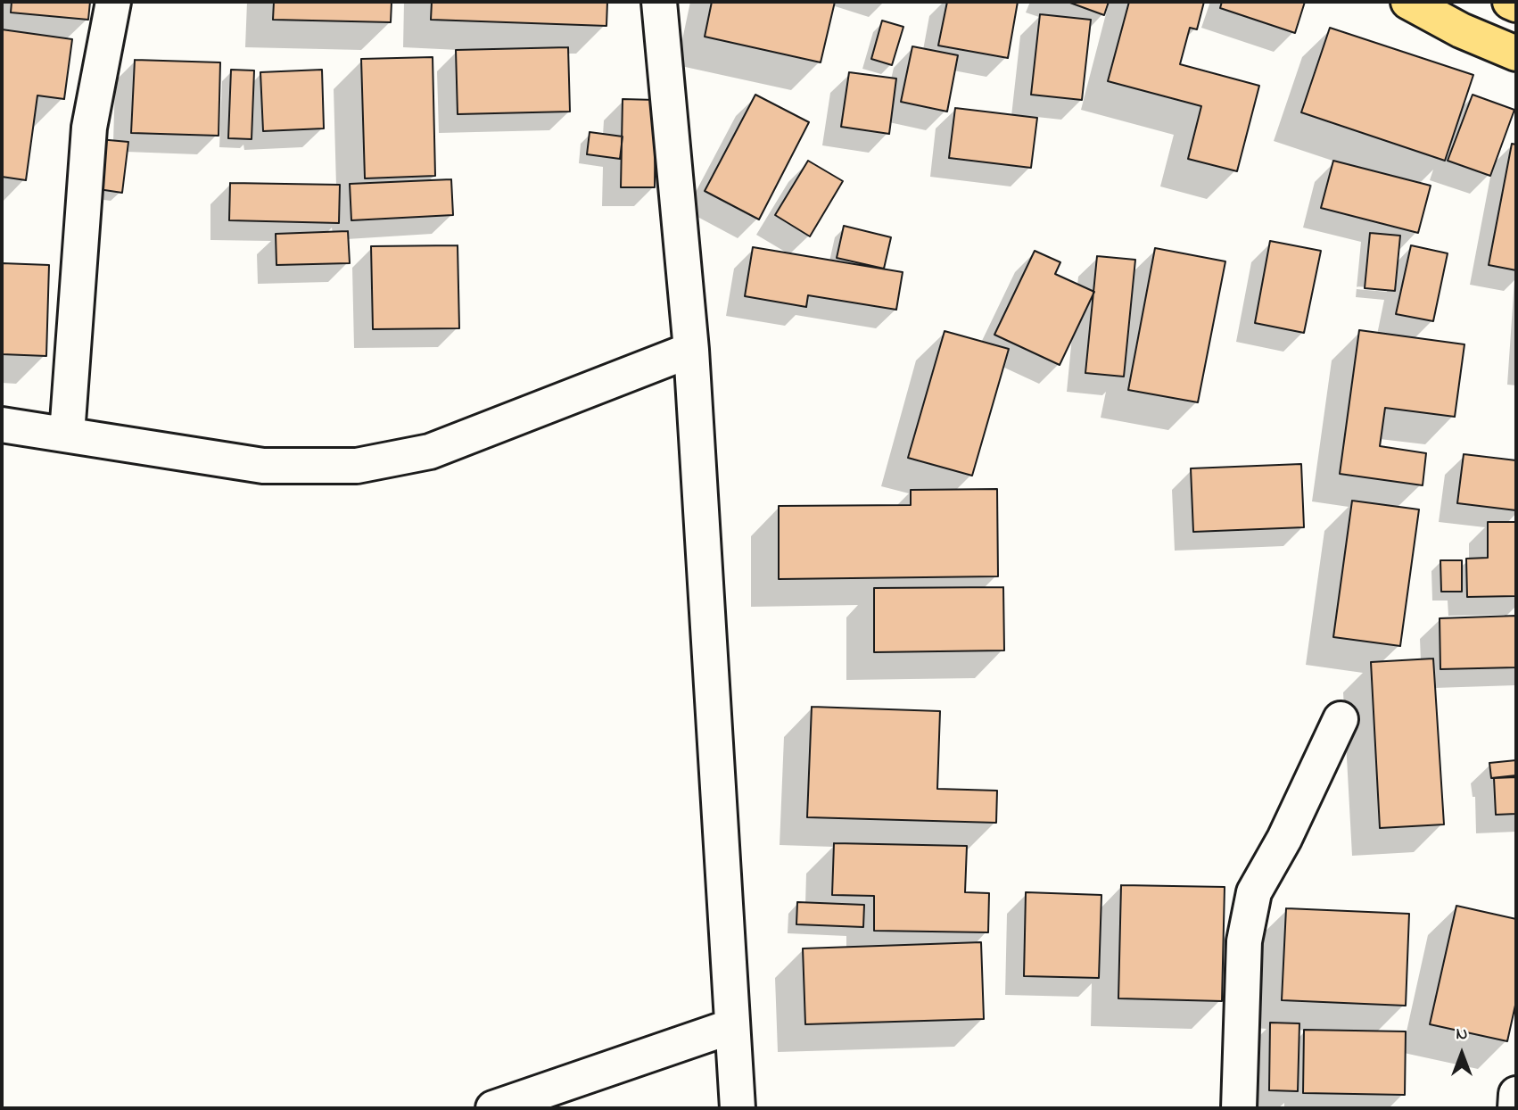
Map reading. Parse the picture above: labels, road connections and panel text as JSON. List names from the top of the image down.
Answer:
{
  "north": "top"
}
